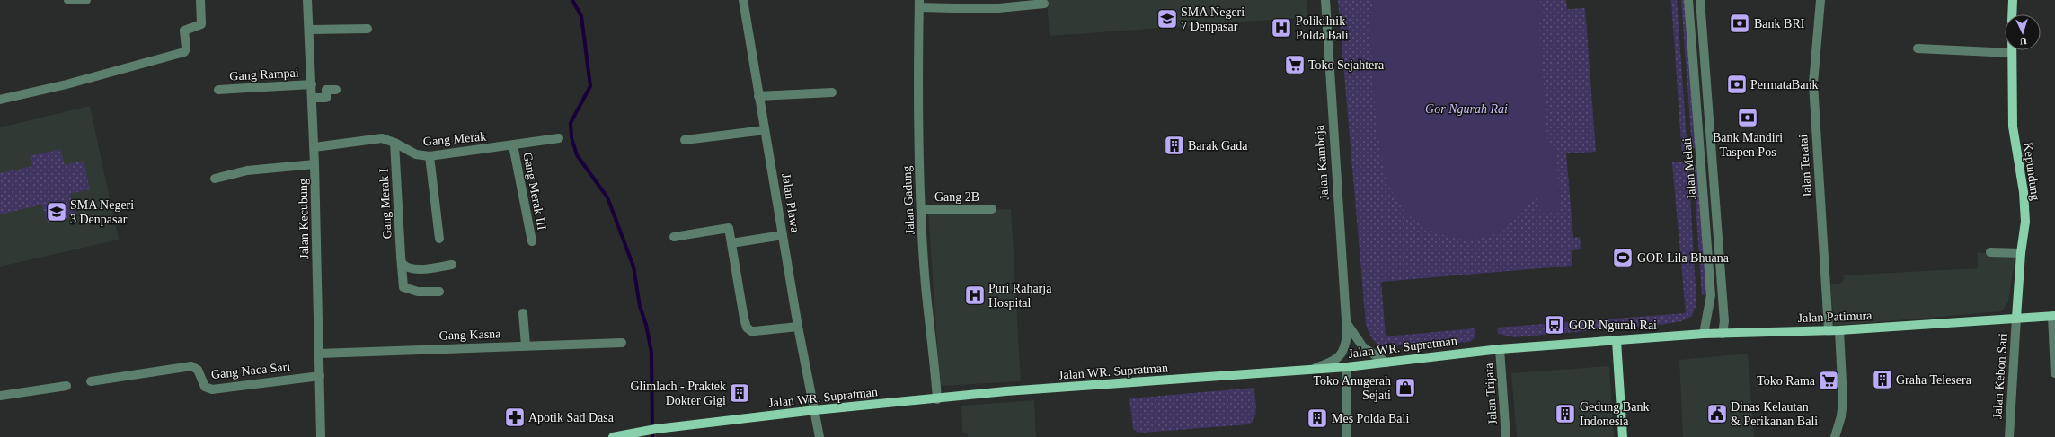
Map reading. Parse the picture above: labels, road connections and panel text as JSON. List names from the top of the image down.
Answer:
{
  "streets": {
    "main road": ["Kepundung", "Jalan Patimura", "Jalan WR. Supratman"],
    "street": [
      "Gang Rampai",
      "Gang Merak",
      "Jalan Kamboja",
      "Jalan Teratai",
      "Jalan Melati",
      "Gang Merak III",
      "Gang 2B",
      "Jalan Gadung",
      "Jalan Plawa",
      "Gang Merak I",
      "Jalan Kecubung",
      "Gang Kasna",
      "Gang Naca Sari",
      "Jalan Kebon Sari",
      "Jalan Trijata"
    ]
  },
  "crossings": [
    ["Gang Rampai", "Jalan Kecubung"],
    ["Gang Merak", "Gang Merak III"],
    ["Gang Merak", "Gang Merak I"],
    ["Gang Merak", "Jalan Kecubung"],
    ["Jalan Kamboja", "Jalan WR. Supratman"],
    ["Jalan Teratai", "Jalan Patimura"],
    ["Jalan Melati", "Jalan Patimura"],
    ["Kepundung", "Jalan Patimura"],
    ["Kepundung", "Jalan Kebon Sari"],
    ["Gang 2B", "Jalan Gadung"],
    ["Jalan Gadung", "Jalan WR. Supratman"],
    ["Jalan Plawa", "Jalan WR. Supratman"],
    ["Jalan Kecubung", "Gang Kasna"],
    ["Jalan Kecubung", "Gang Naca Sari"],
    ["Jalan Patimura", "Jalan WR. Supratman"],
    ["Jalan Patimura", "Jalan Kebon Sari"],
    ["Jalan WR. Supratman", "Jalan Trijata"]
  ],
  "parks": ["Gor Ngurah Rai"],
  "places": {
    "school or university": ["SMA Negeri 7 Denpasar", "SMA Negeri 3 Denpasar"],
    "bank": ["Bank BRI", "PermataBank", "Bank Mandiri Taspen Pos"],
    "hospital": ["Polikilnik Polda Bali", "Puri Raharja Hospital"],
    "supermarket": ["Toko Sejahtera", "Toko Rama"],
    "building": [
      "Barak Gada",
      "Graha Telesera",
      "Glimlach - Praktek Dokter Gigi",
      "Gedung Bank Indonesia",
      "Mes Polda Bali"
    ],
    "sports": ["GOR Lila Bhuana"],
    "bus stop": ["GOR Ngurah Rai"],
    "shop": ["Toko Anugerah Sejati"],
    "public building": ["Dinas Kelautan & Perikanan Bali"],
    "pharmacy": ["Apotik Sad Dasa"]
  },
  "north": "bottom"
}
